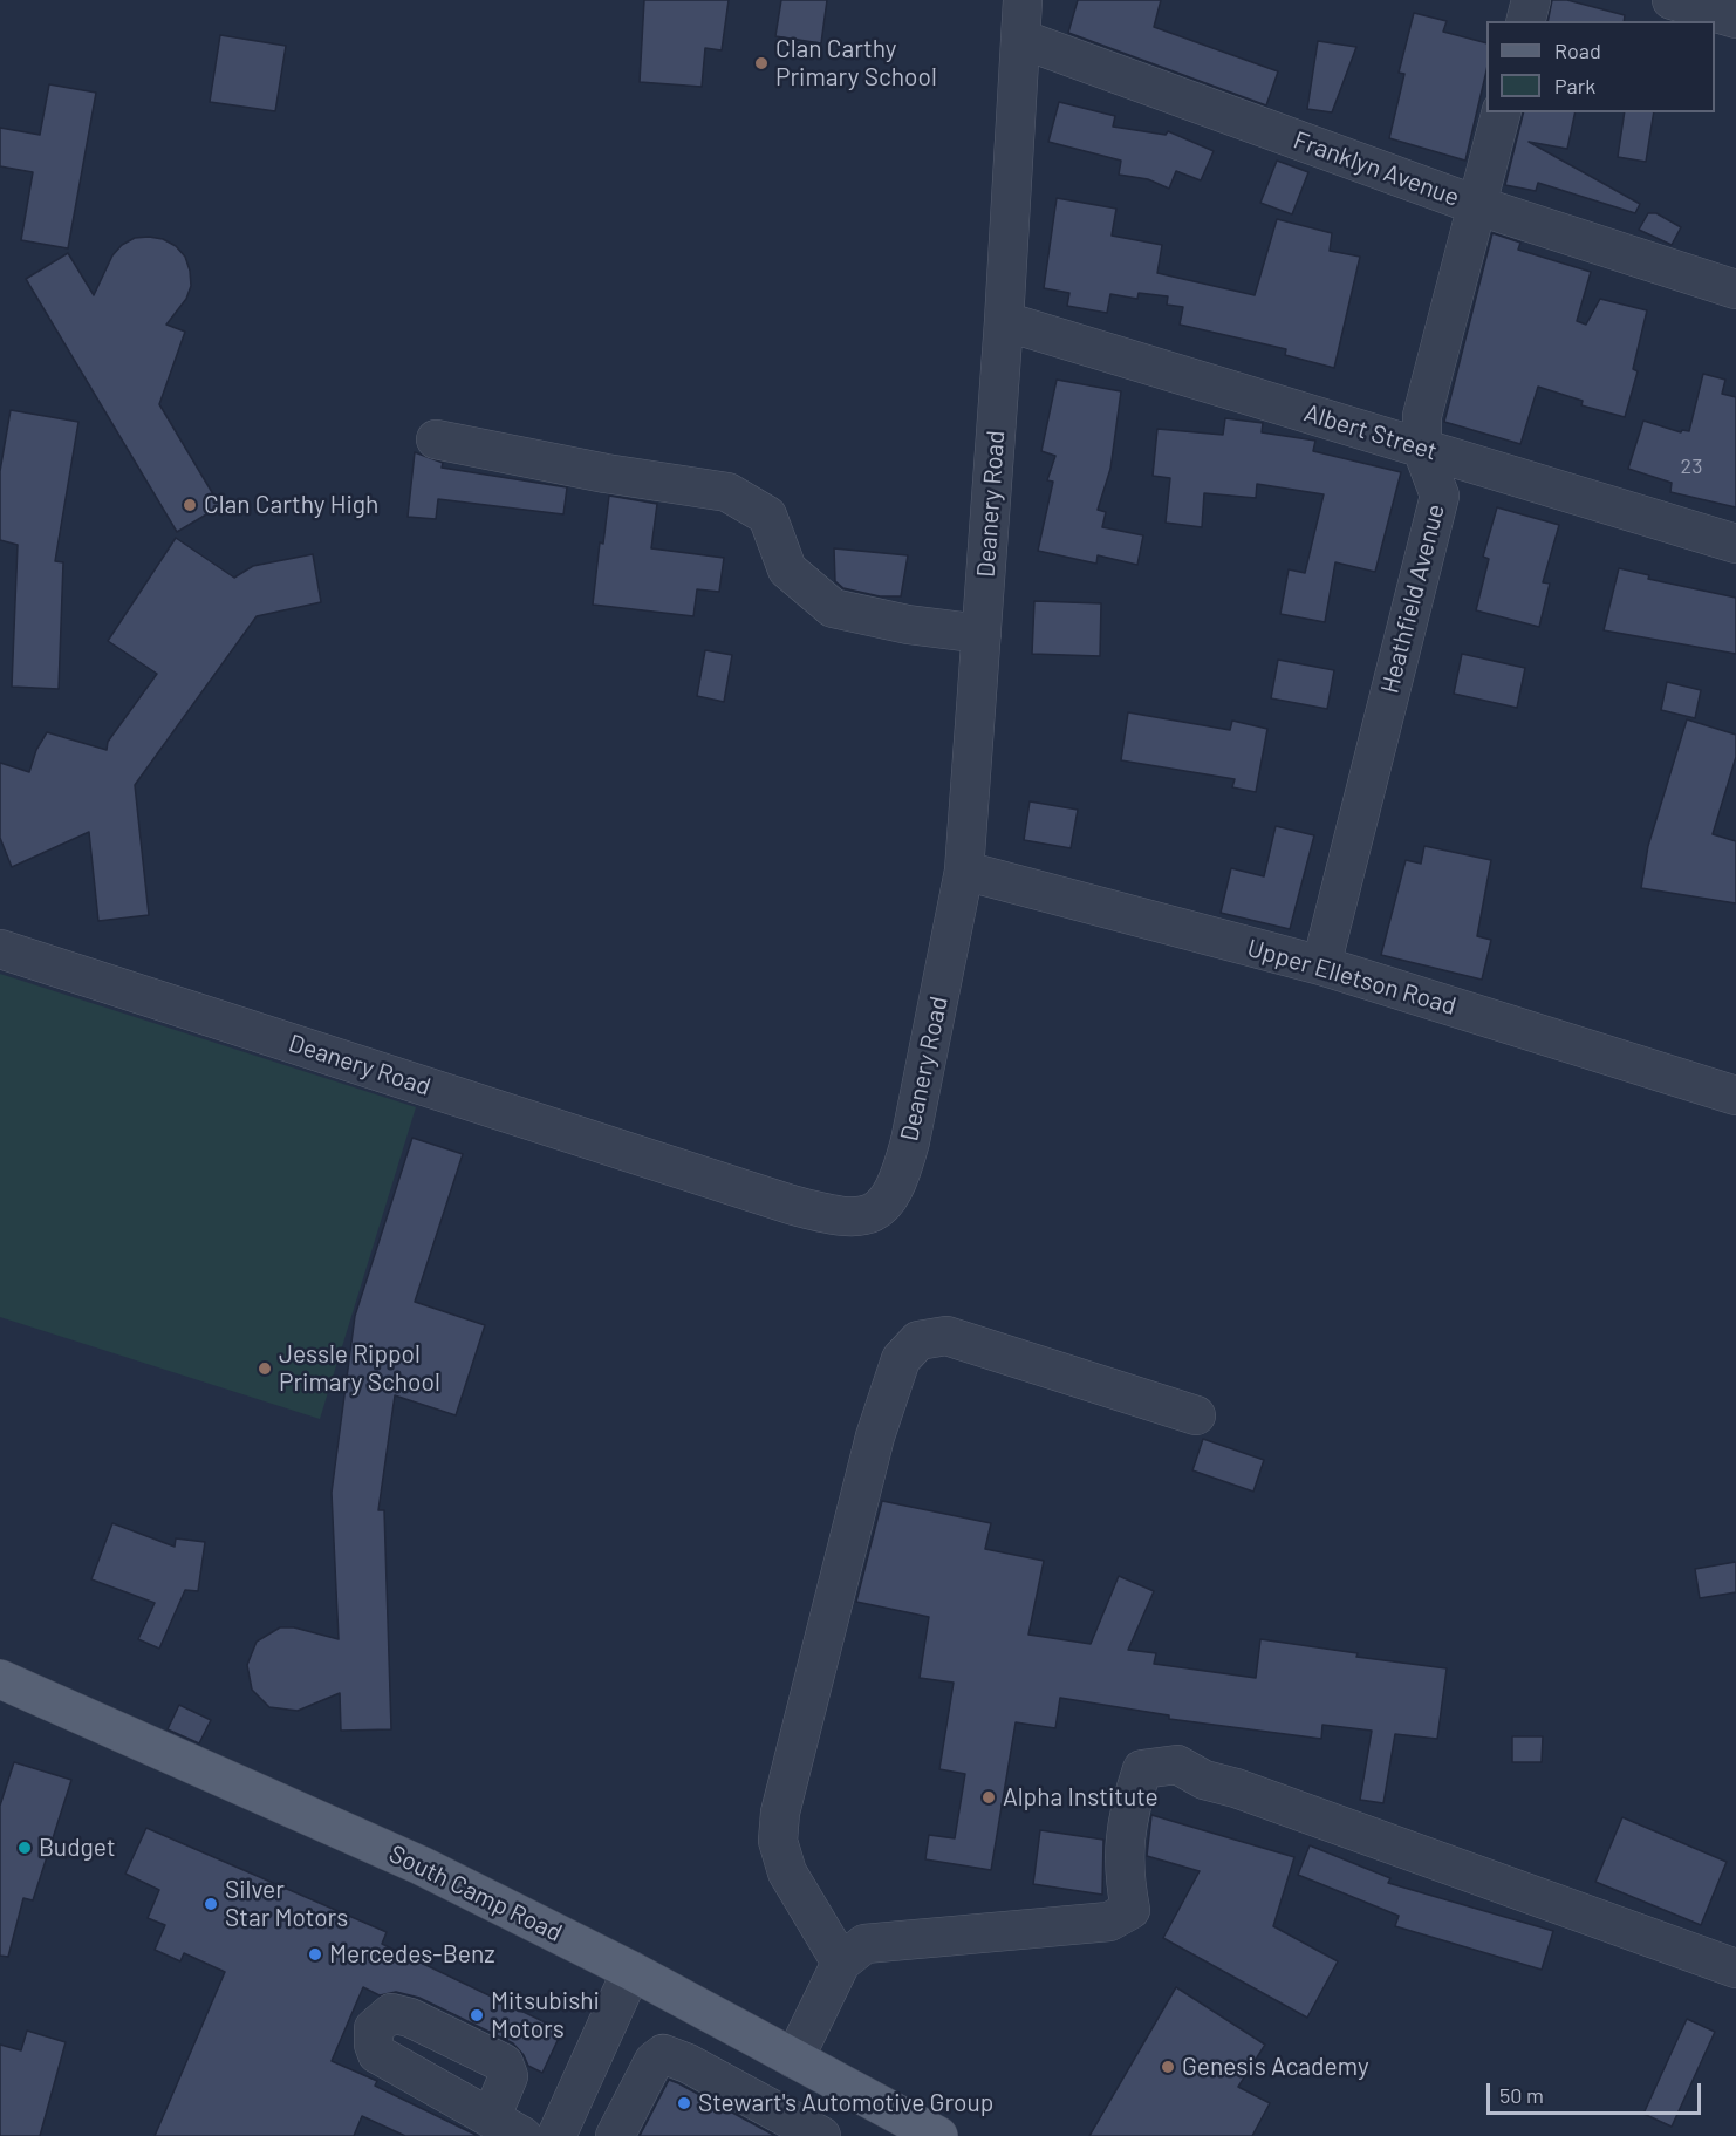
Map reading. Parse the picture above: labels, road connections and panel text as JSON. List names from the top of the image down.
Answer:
{
  "streets": {
    "main road": ["South Camp Road"],
    "street": [
      "Franklyn Avenue",
      "Albert Street",
      "Deanery Road",
      "Heathfield Avenue",
      "Upper Elletson Road"
    ]
  },
  "crossings": [
    ["Franklyn Avenue", "Deanery Road"],
    ["Franklyn Avenue", "Heathfield Avenue"],
    ["Albert Street", "Deanery Road"],
    ["Albert Street", "Heathfield Avenue"],
    ["Deanery Road", "Upper Elletson Road"],
    ["Heathfield Avenue", "Upper Elletson Road"]
  ],
  "places": [
    "Clan Carthy Primary School",
    "Clan Carthy High",
    "Jessle Rippol Primary School",
    "Alpha Institute",
    "Budget",
    "Silver Star Motors",
    "Mercedes-Benz",
    "Mitsubishi Motors",
    "Genesis Academy",
    "Stewart's Automotive Group"
  ],
  "house_numbers": ["23"],
  "legend": ["Road", "Park"],
  "scale_bar": "50 m"
}
